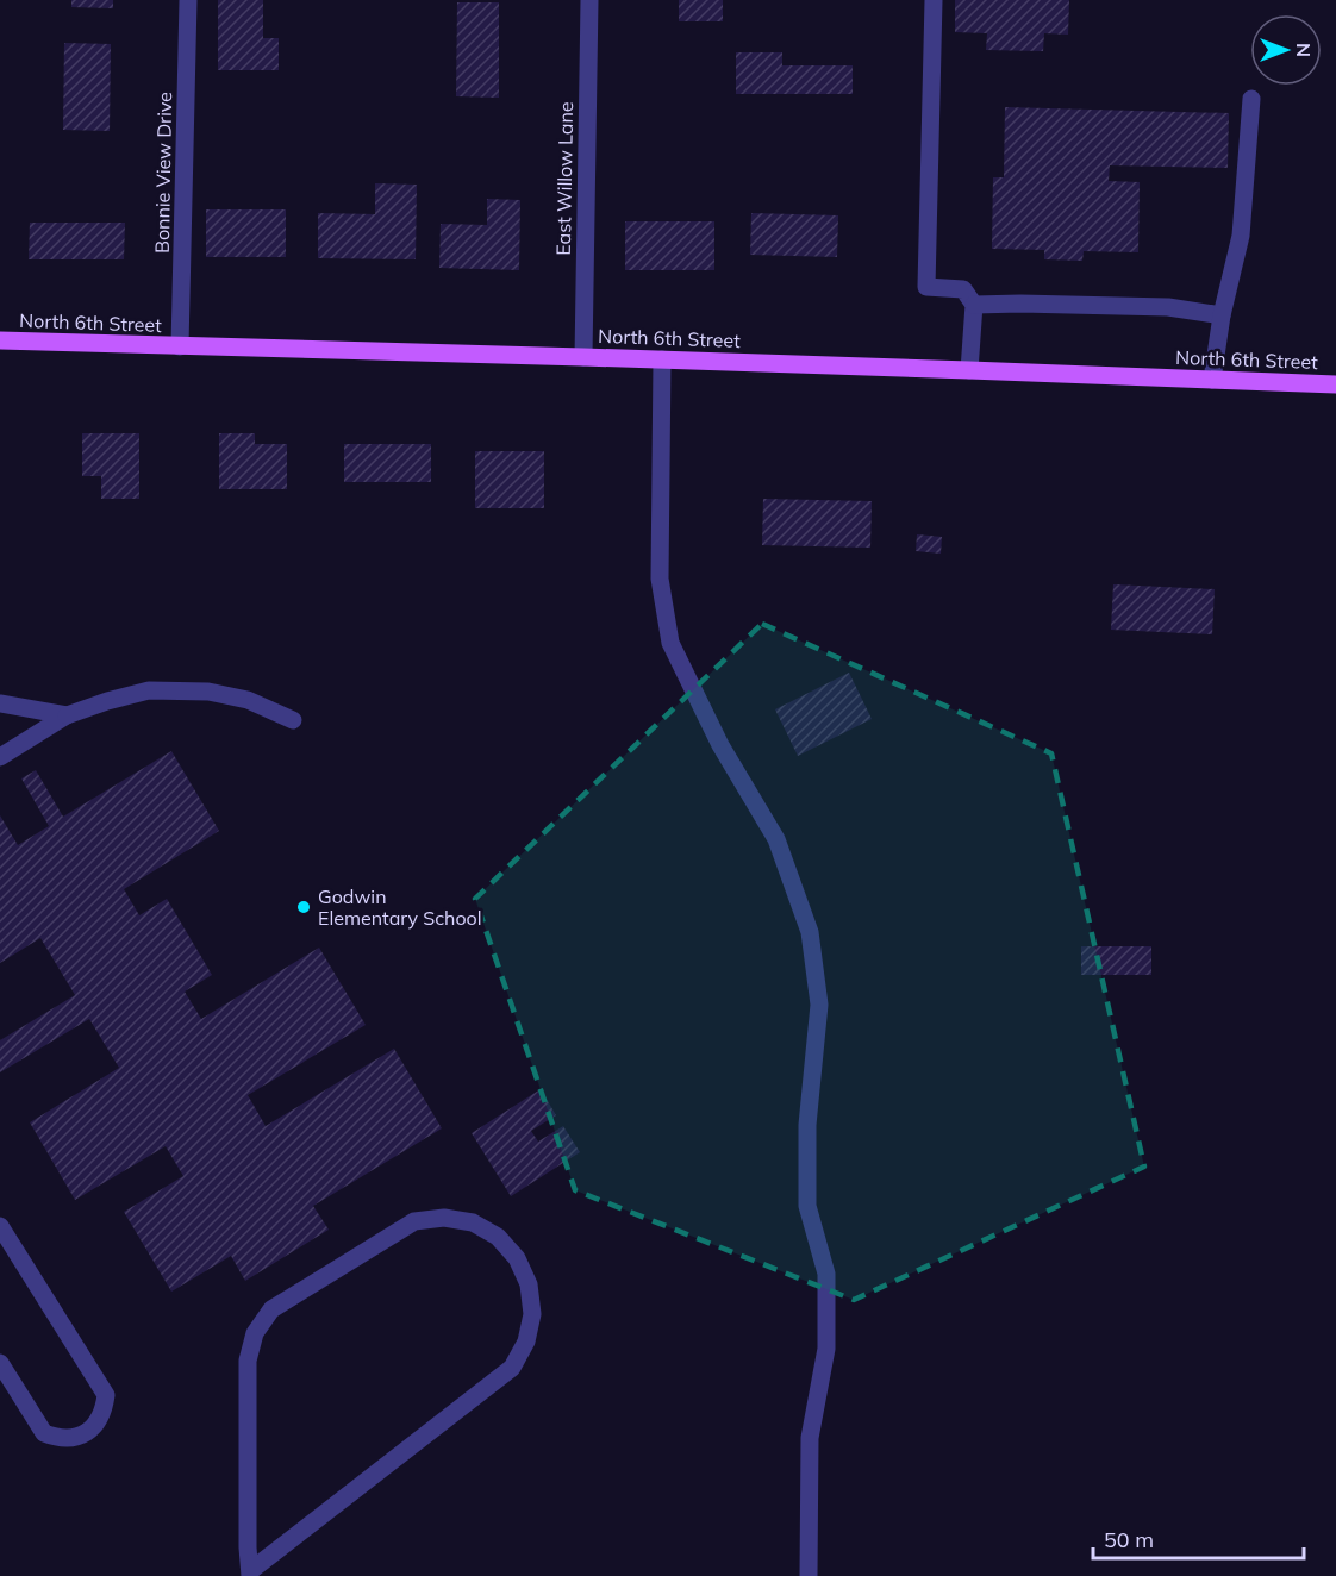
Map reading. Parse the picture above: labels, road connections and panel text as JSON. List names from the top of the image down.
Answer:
{
  "streets": {
    "main road": ["North 6th Street"],
    "street": ["Bonnie View Drive", "East Willow Lane"]
  },
  "crossings": [
    ["Bonnie View Drive", "North 6th Street"],
    ["East Willow Lane", "North 6th Street"]
  ],
  "places": ["Godwin Elementary School"],
  "scale_bar": "50 m",
  "north": "right"
}
